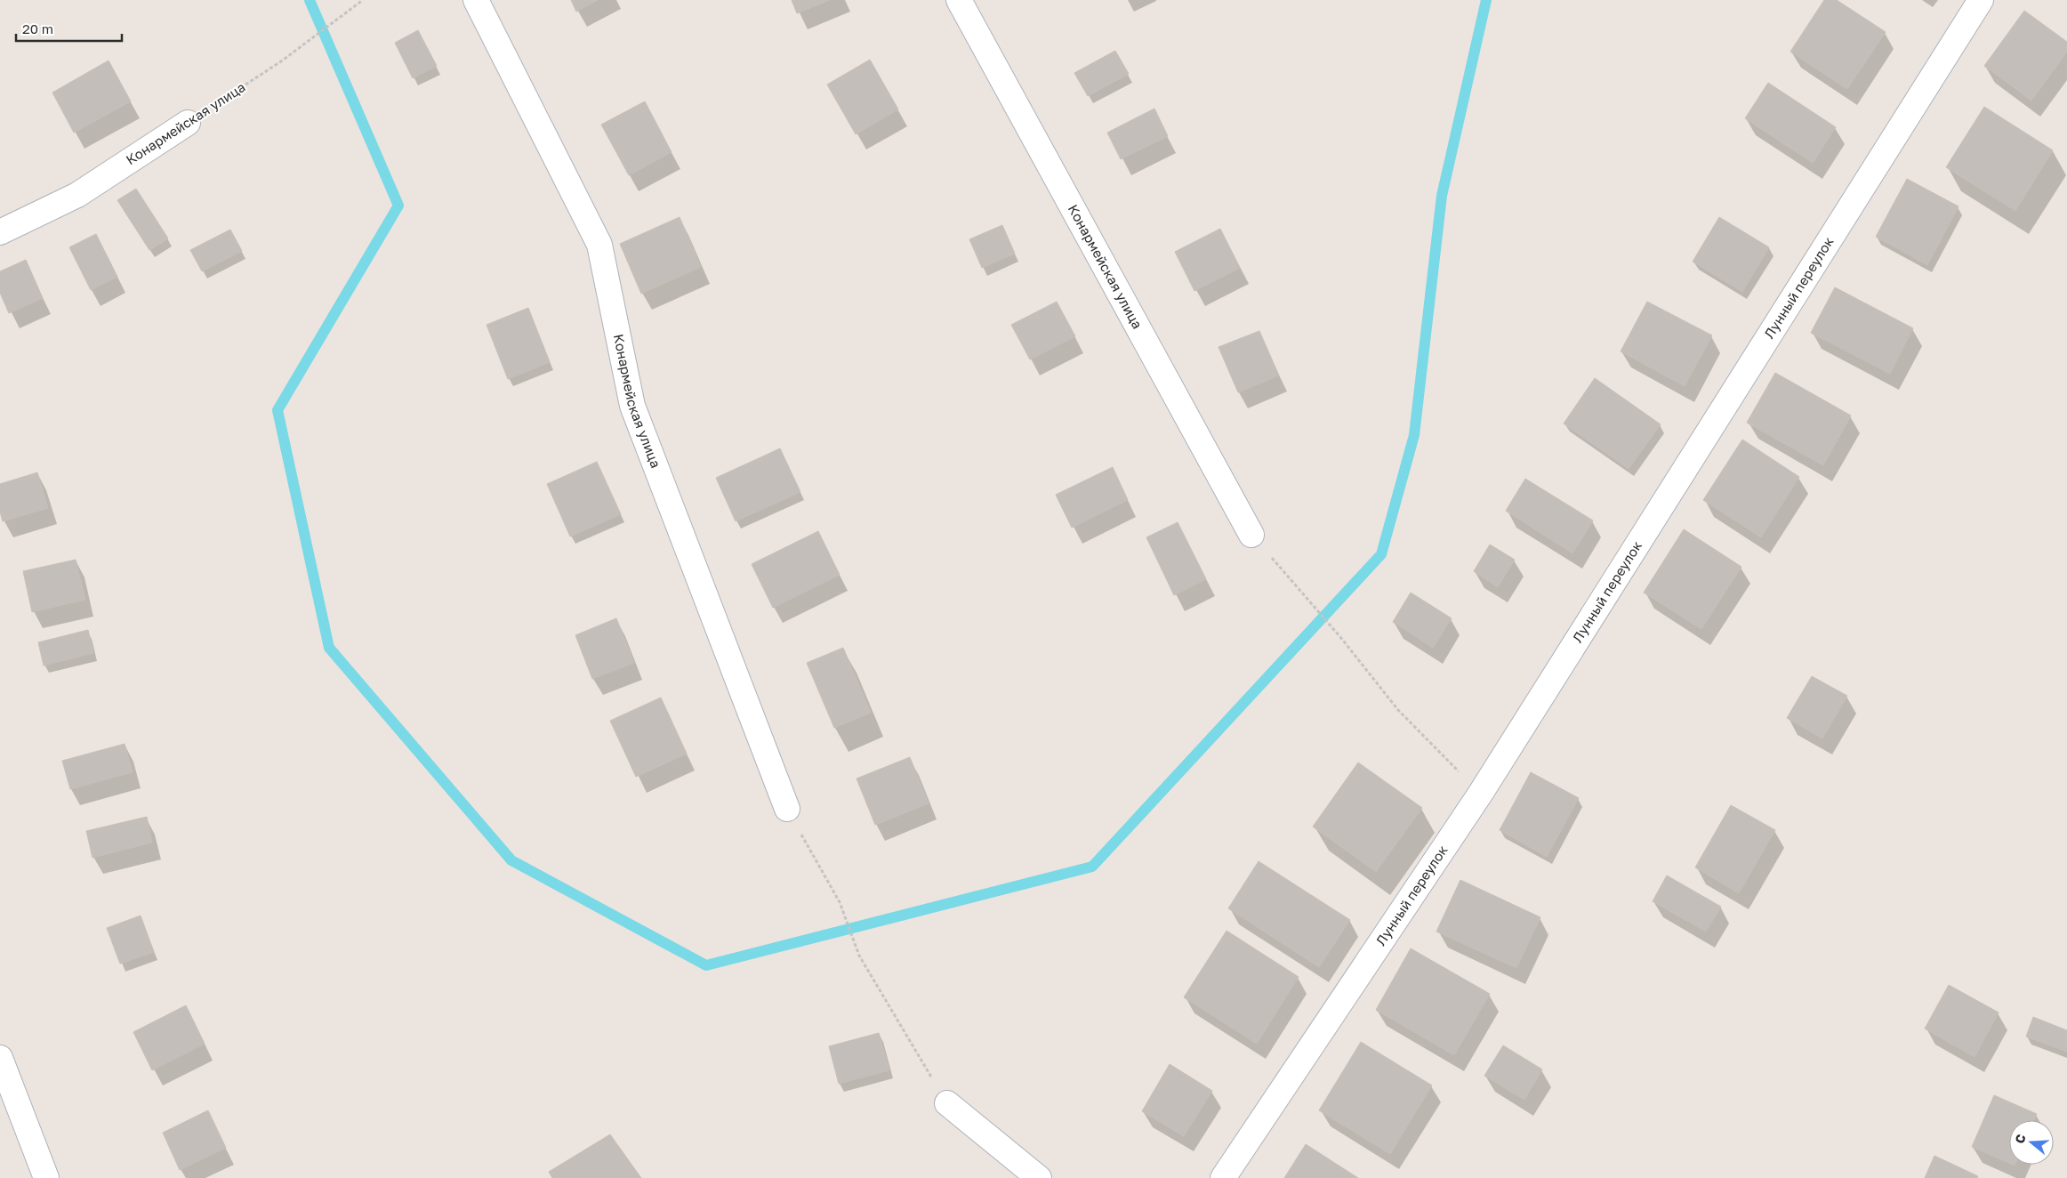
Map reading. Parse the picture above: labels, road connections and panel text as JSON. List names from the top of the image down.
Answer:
{
  "streets": {
    "street": ["Конармейская улица", "Лунный переулок"]
  },
  "scale_bar": "20 m",
  "north": "left"
}
